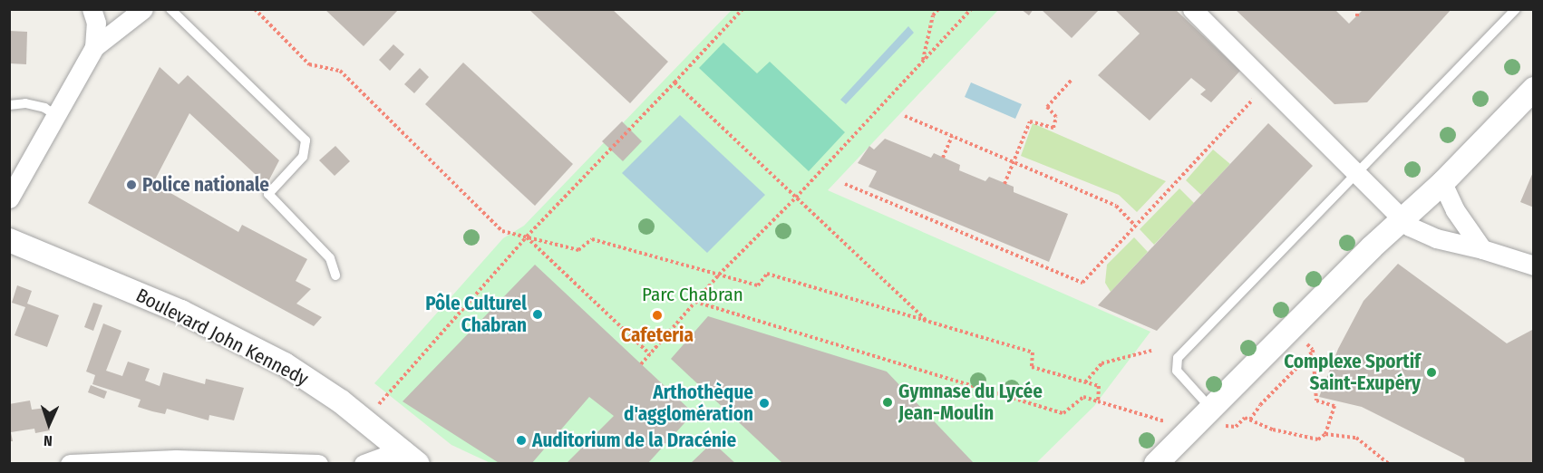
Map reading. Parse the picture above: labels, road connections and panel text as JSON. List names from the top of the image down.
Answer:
{
  "streets": {
    "street": ["Boulevard John Kennedy"]
  },
  "parks": ["Parc Chabran"],
  "places": [
    "Police nationale",
    "Pôle Culturel Chabran",
    "Cafeteria",
    "Complexe Sportif Saint-Exupéry",
    "Gymnase du Lycée Jean-Moulin",
    "Arthothèque d'agglomération",
    "Auditorium de la Dracénie"
  ],
  "north": "bottom"
}
